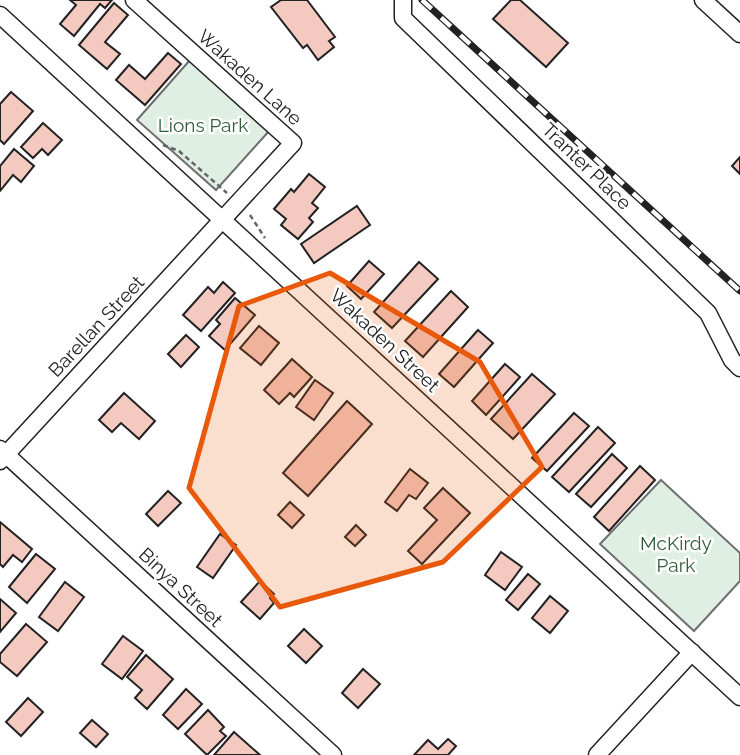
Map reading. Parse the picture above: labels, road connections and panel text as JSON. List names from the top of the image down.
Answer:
{
  "streets": {
    "street": [
      "Wakaden Lane",
      "Tranter Place",
      "Barellan Street",
      "Wakaden Street",
      "Binya Street"
    ]
  },
  "crossings": [
    ["Wakaden Lane", "Barellan Street"],
    ["Wakaden Lane", "Wakaden Street"],
    ["Barellan Street", "Wakaden Street"],
    ["Barellan Street", "Binya Street"]
  ],
  "parks": ["Lions Park", "McKirdy Park"]
}
